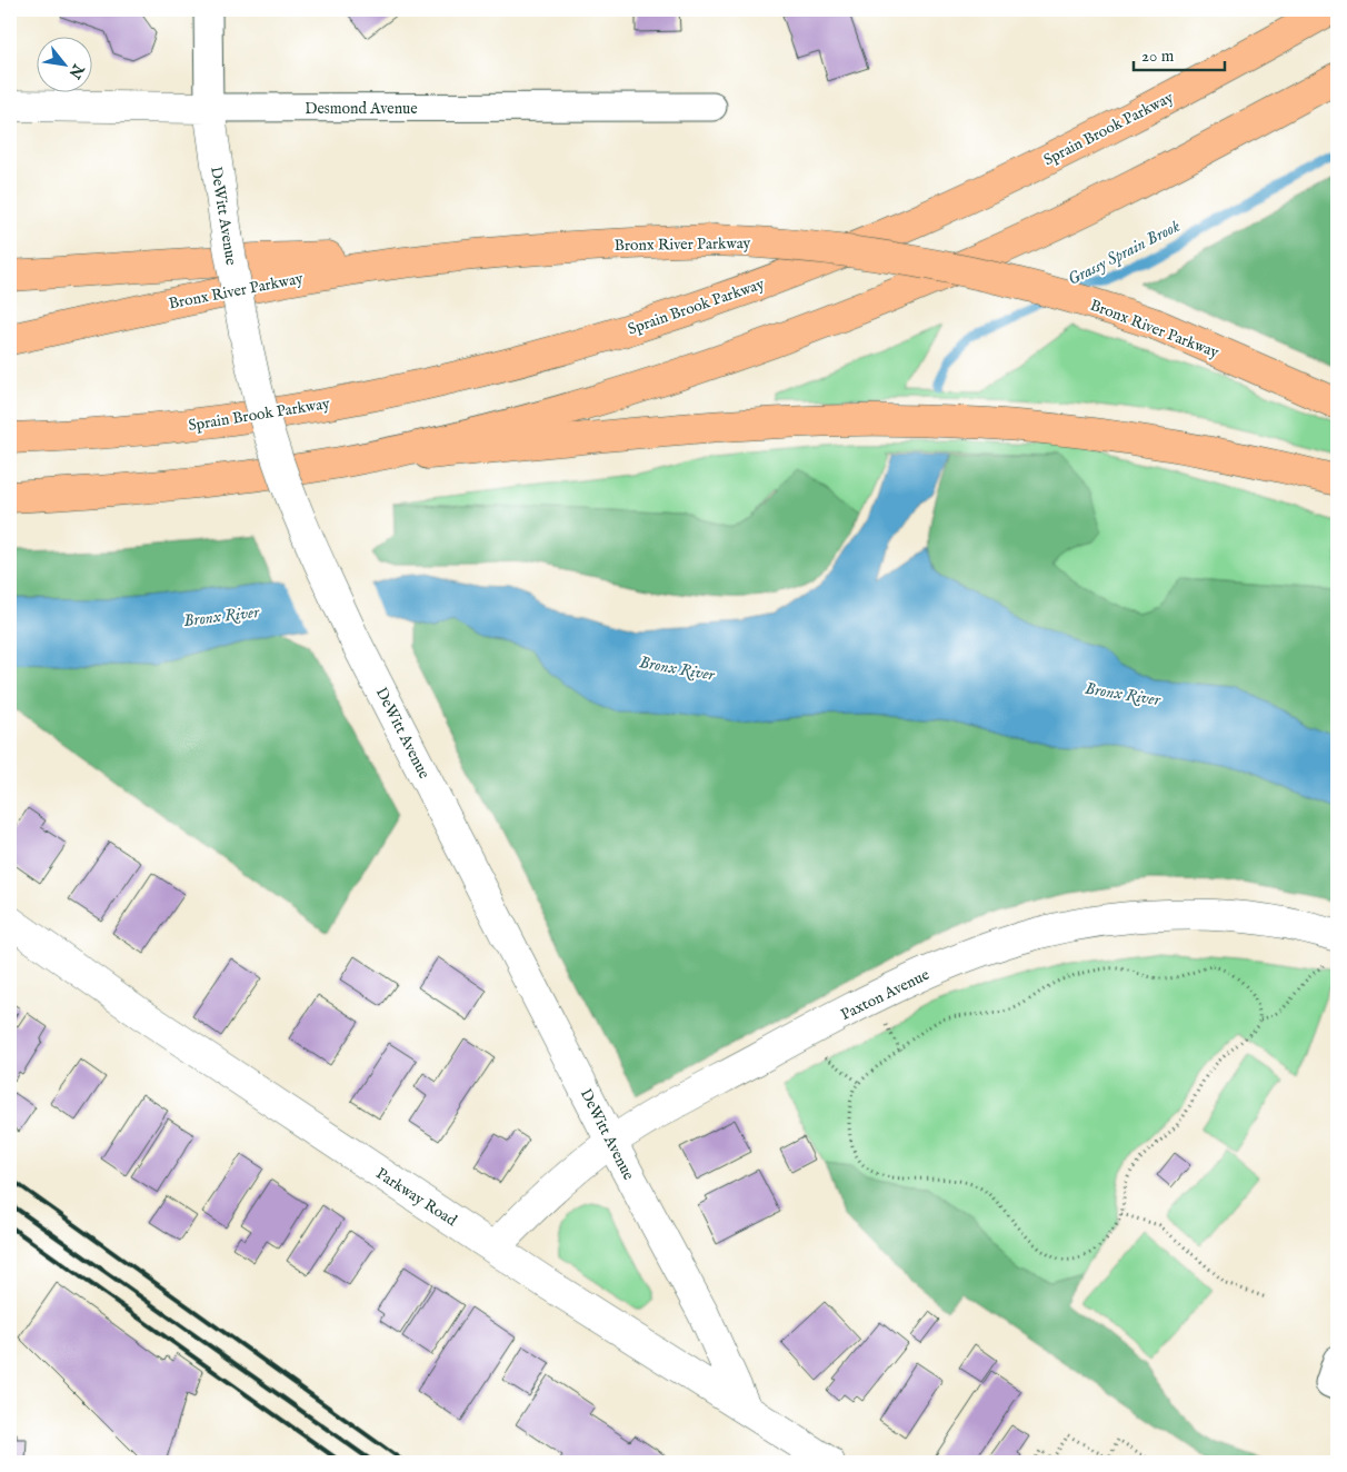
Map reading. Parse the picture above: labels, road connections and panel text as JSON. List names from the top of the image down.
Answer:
{
  "streets": {
    "highway": ["Sprain Brook Parkway", "Bronx River Parkway"],
    "street": [
      "Desmond Avenue",
      "DeWitt Avenue",
      "Paxton Avenue",
      "Parkway Road"
    ]
  },
  "crossings": [
    ["Desmond Avenue", "DeWitt Avenue"],
    ["DeWitt Avenue", "Paxton Avenue"],
    ["DeWitt Avenue", "Parkway Road"],
    ["Paxton Avenue", "Parkway Road"]
  ],
  "water": ["Grassy Sprain Brook", "Bronx River"],
  "scale_bar": "20 m",
  "north": "bottom right"
}
